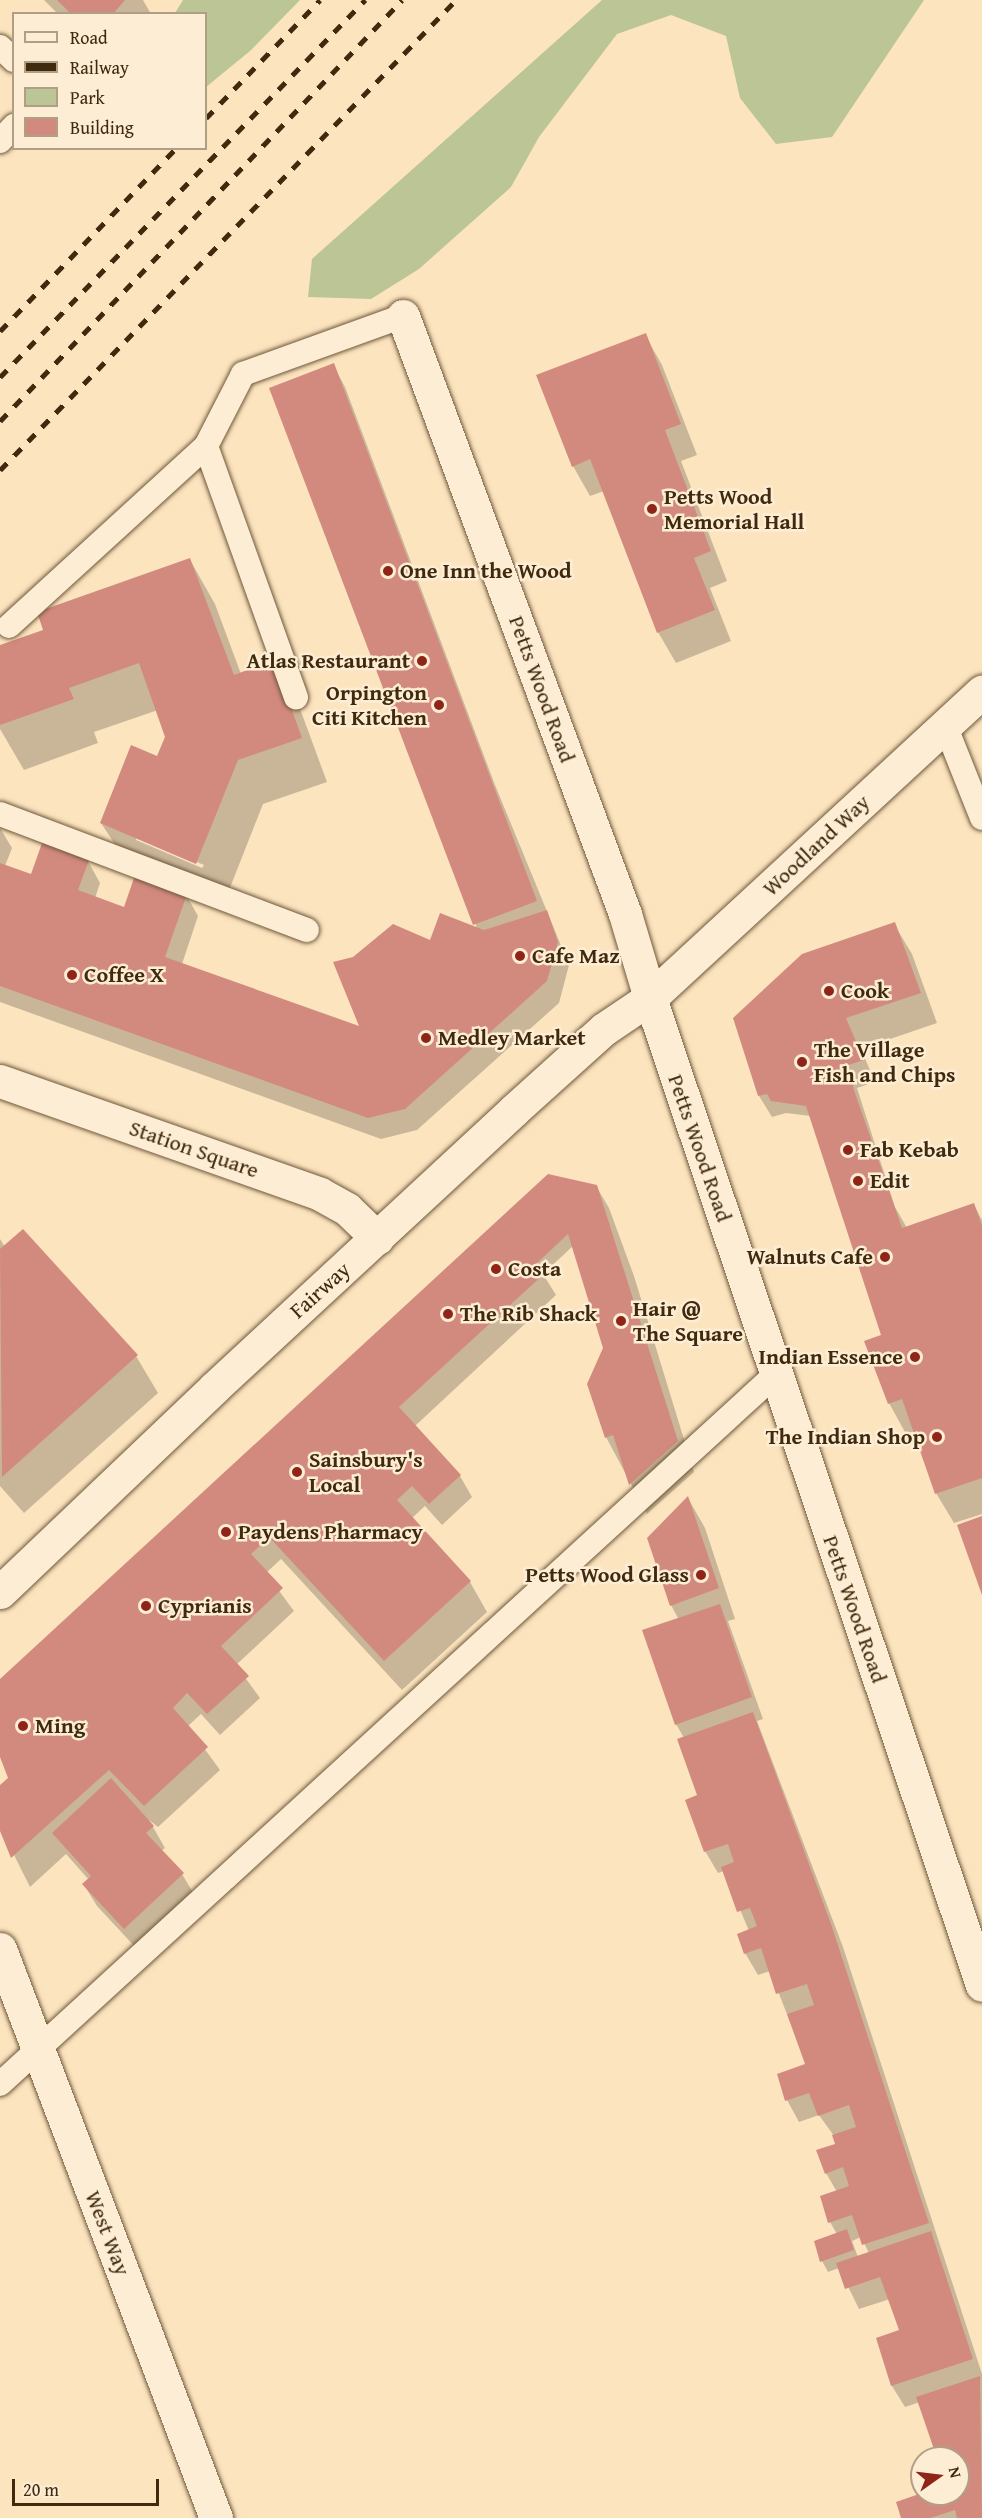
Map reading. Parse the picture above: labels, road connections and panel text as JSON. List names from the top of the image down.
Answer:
{
  "streets": {
    "street": [
      "Petts Wood Road",
      "Woodland Way",
      "Station Square",
      "Fairway",
      "West Way"
    ]
  },
  "crossings": [
    ["Petts Wood Road", "Woodland Way"],
    ["Petts Wood Road", "Fairway"],
    ["Woodland Way", "Fairway"],
    ["Station Square", "Fairway"]
  ],
  "places": [
    "Petts Wood Memorial Hall",
    "One Inn the Wood",
    "Atlas Restaurant",
    "Orpington Citi Kitchen",
    "Cafe Maz",
    "Coffee X",
    "Cook",
    "Medley Market",
    "The Village Fish and Chips",
    "Fab Kebab",
    "Edit",
    "Walnuts Cafe",
    "Costa",
    "The Rib Shack",
    "Hair @ The Square",
    "Indian Essence",
    "The Indian Shop",
    "Sainsbury's Local",
    "Paydens Pharmacy",
    "Petts Wood Glass",
    "Cyprianis",
    "Ming"
  ],
  "legend": [
    "Road",
    "Railway",
    "Park",
    "Building"
  ],
  "scale_bar": "20 m",
  "north": "right"
}
